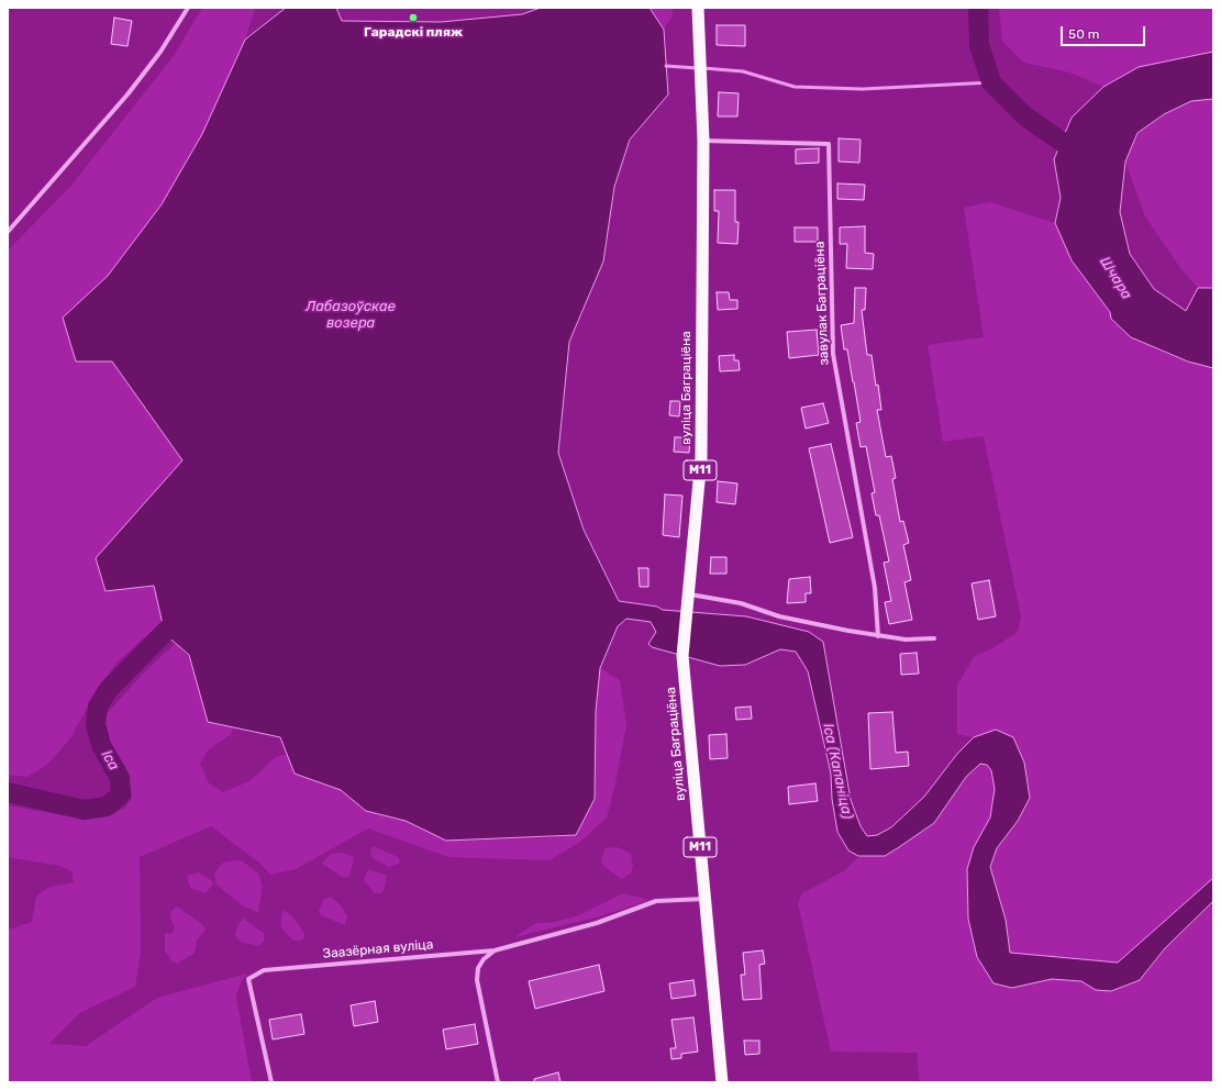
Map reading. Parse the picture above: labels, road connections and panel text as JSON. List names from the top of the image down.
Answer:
{
  "streets": {
    "highway": ["вуліца Баграціёна", "М11"],
    "street": ["завулак Баграціёна", "Заазёрная вуліца"]
  },
  "crossings": [
    ["завулак Баграціёна", "вуліца Баграціёна"]
  ],
  "water": [
    "Шчара",
    "Лабазоўскае возера",
    "Іса",
    "Іса (Капаніца)"
  ],
  "places": ["Гарадскі пляж"],
  "scale_bar": "50 m"
}
